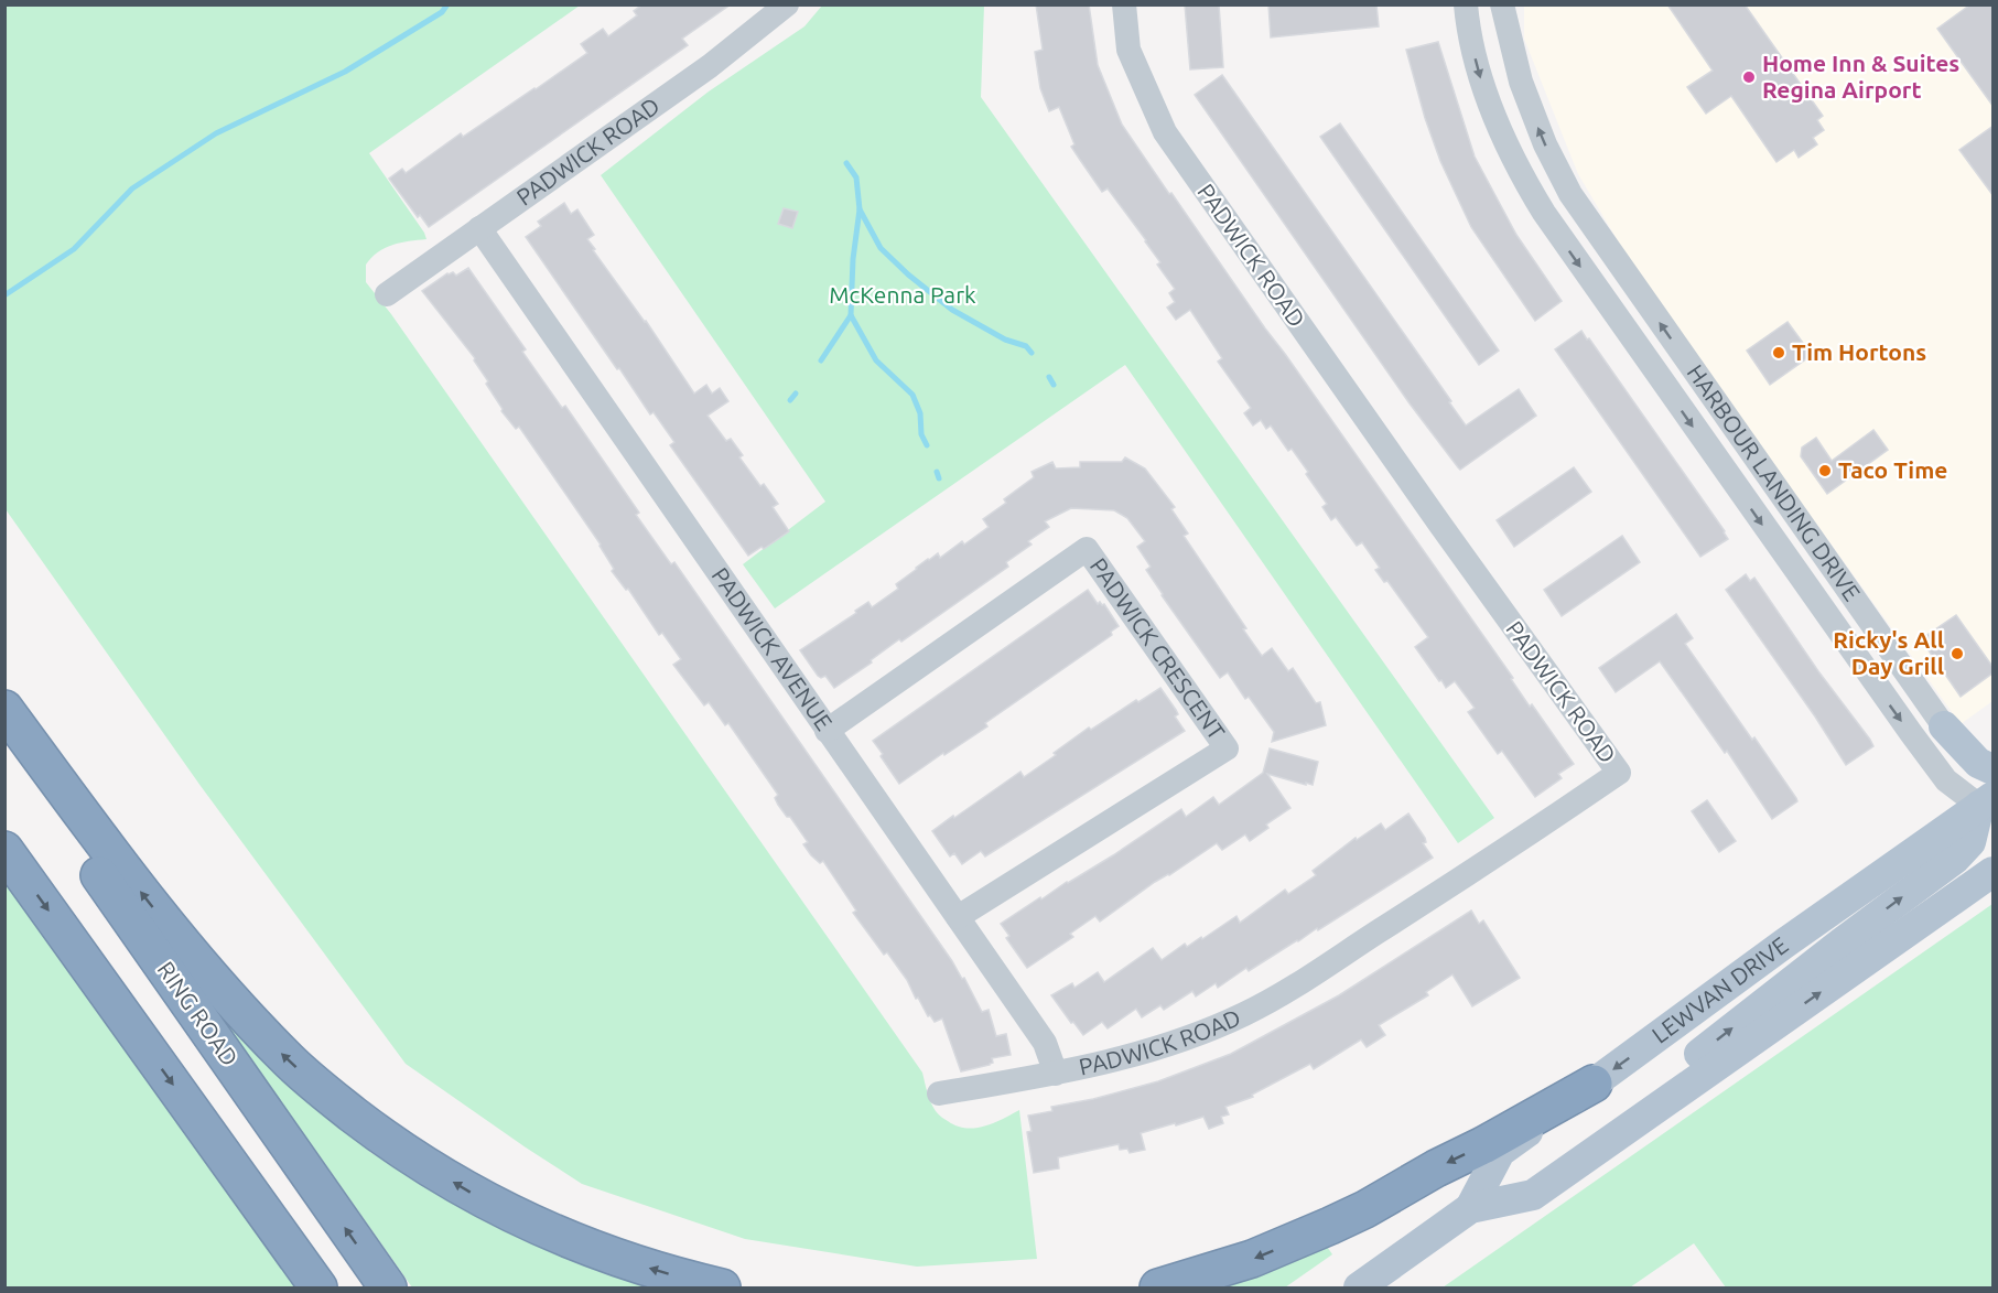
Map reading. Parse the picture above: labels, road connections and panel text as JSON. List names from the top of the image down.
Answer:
{
  "streets": {
    "highway": ["RING ROAD"],
    "main road": ["LEWVAN DRIVE"],
    "street": [
      "PADWICK ROAD",
      "HARBOUR LANDING DRIVE",
      "PADWICK CRESCENT",
      "PADWICK AVENUE"
    ]
  },
  "crossings": [
    ["PADWICK ROAD", "PADWICK AVENUE"],
    ["HARBOUR LANDING DRIVE", "LEWVAN DRIVE"],
    ["PADWICK CRESCENT", "PADWICK AVENUE"]
  ],
  "parks": ["McKenna Park"],
  "places": [
    "Home Inn & Suites Regina Airport",
    "Tim Hortons",
    "Taco Time",
    "Ricky's All Day Grill"
  ]
}
